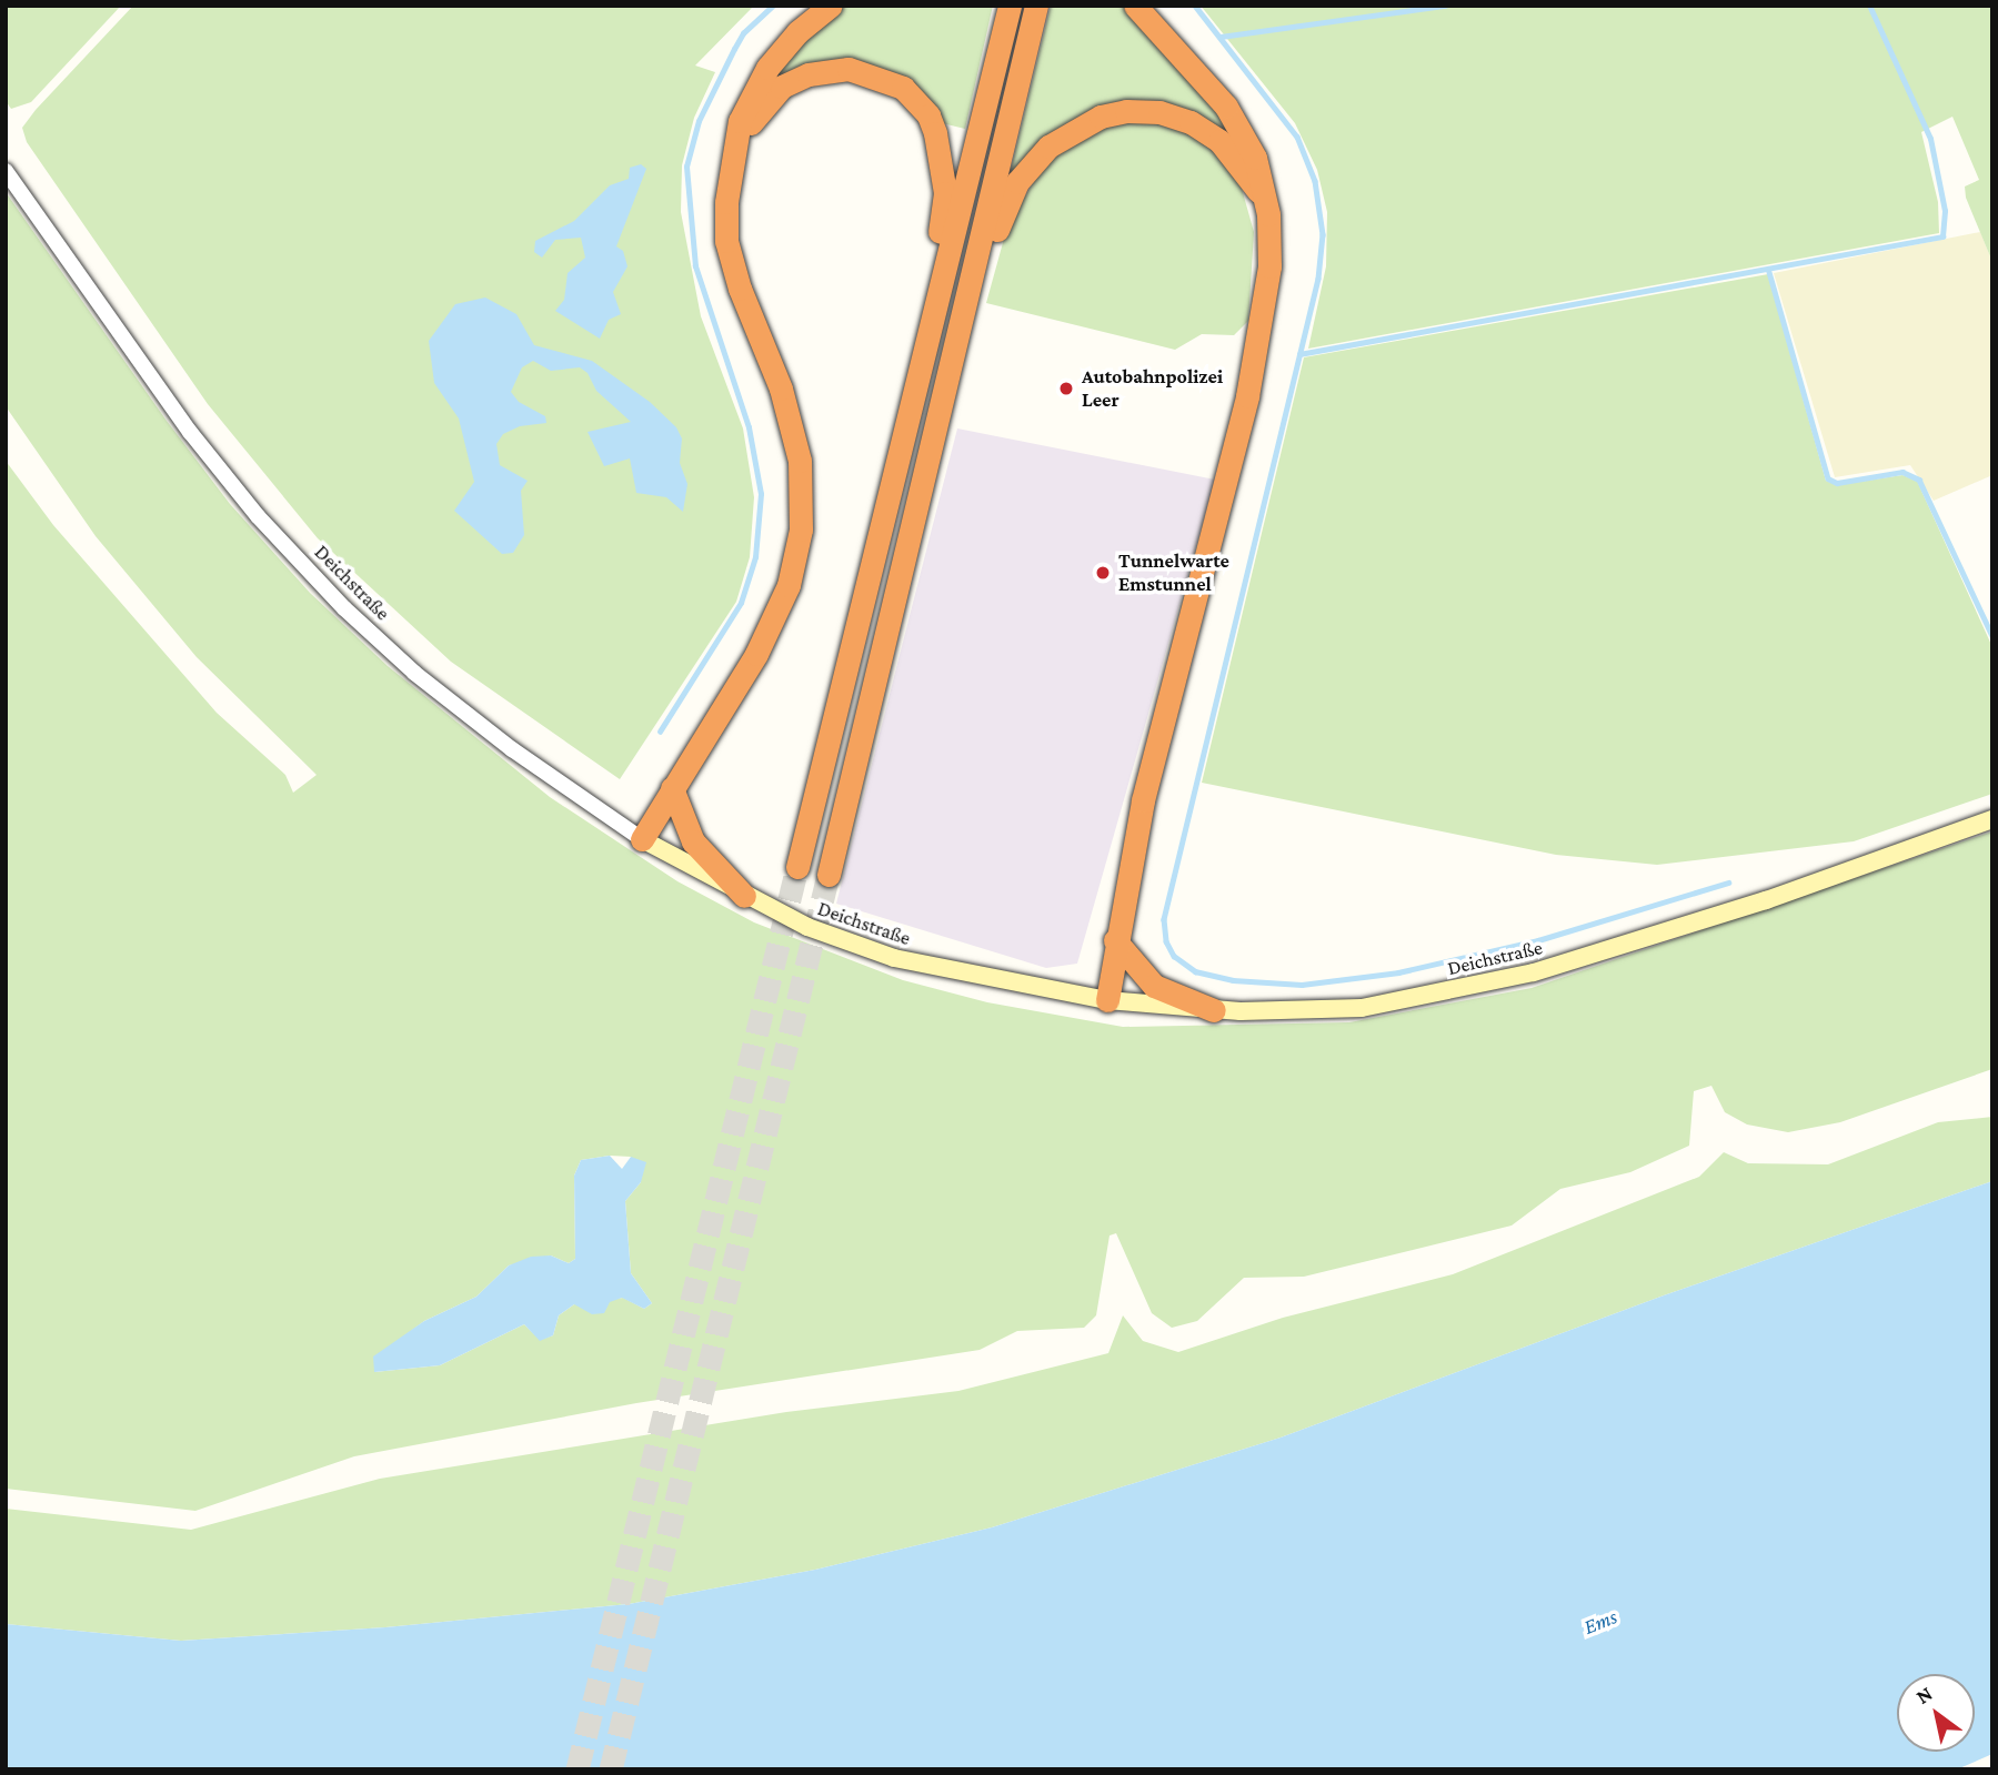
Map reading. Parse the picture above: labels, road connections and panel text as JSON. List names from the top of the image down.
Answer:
{
  "streets": {
    "main road": ["Deichstraße"]
  },
  "water": ["Ems"],
  "places": ["Autobahnpolizei Leer", "Tunnelwarte Emstunnel"],
  "north": "top left"
}
